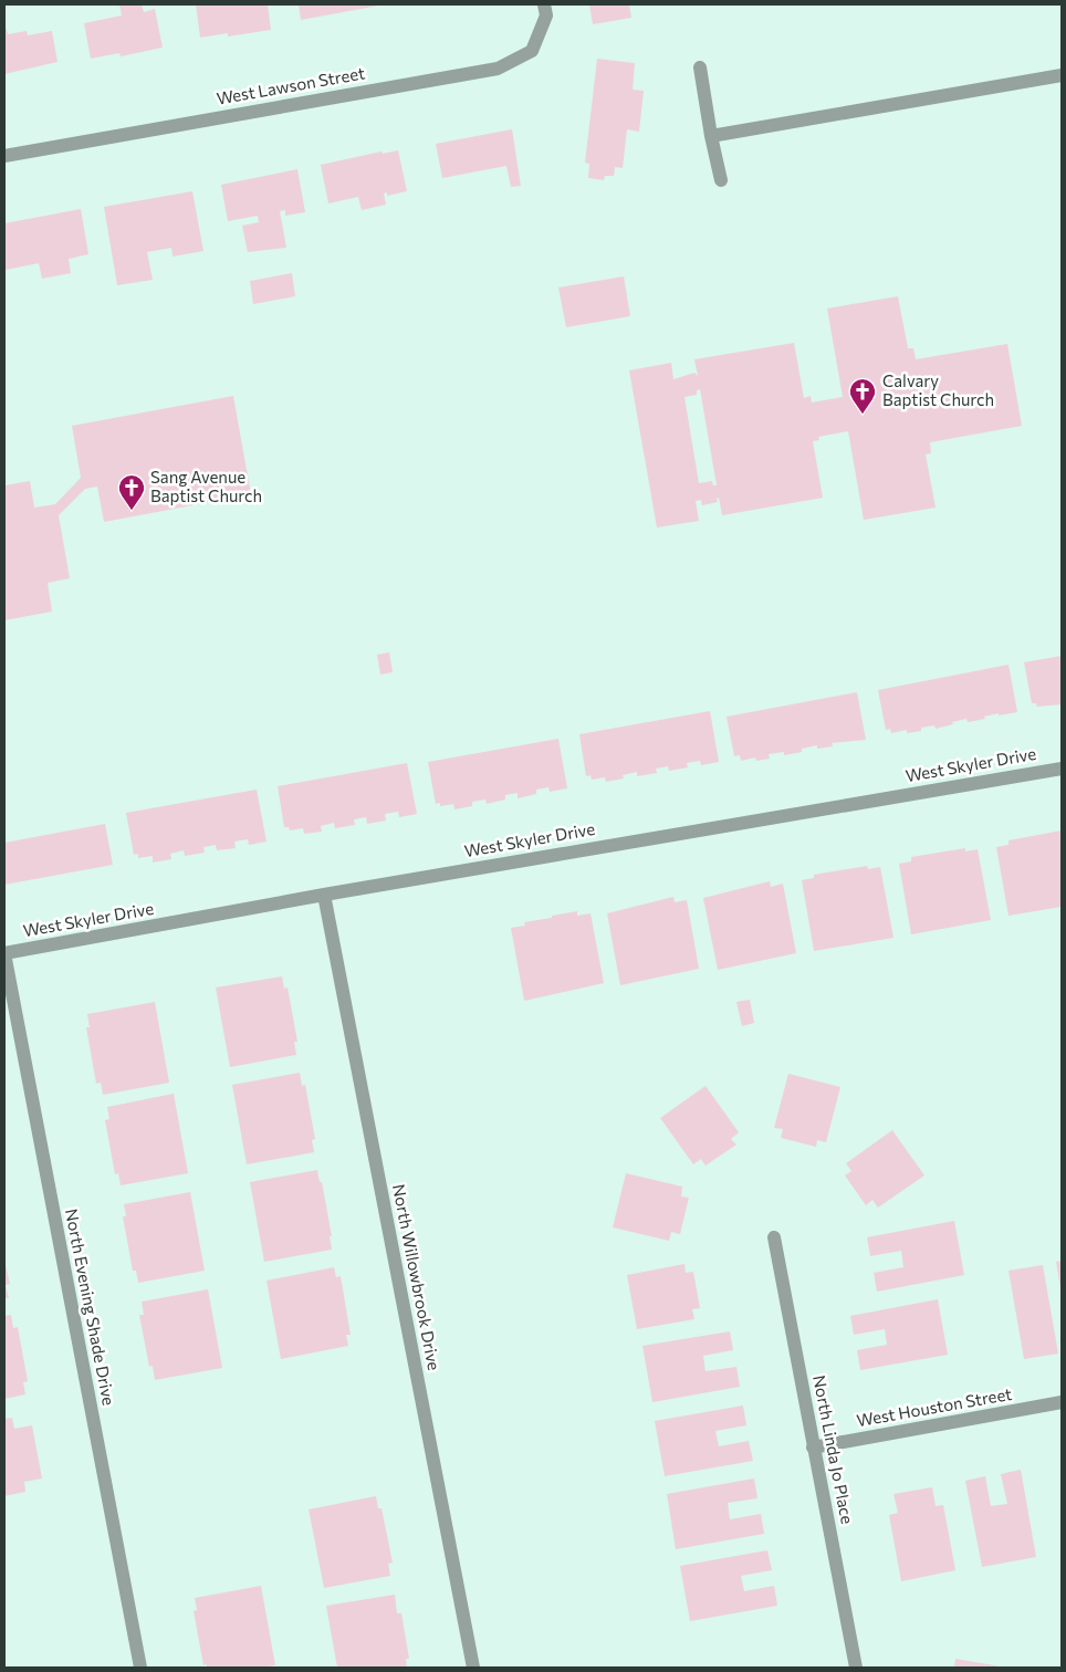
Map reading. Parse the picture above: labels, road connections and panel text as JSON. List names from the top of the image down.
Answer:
{
  "streets": {
    "street": [
      "West Lawson Street",
      "West Skyler Drive",
      "North Willowbrook Drive",
      "North Evening Shade Drive",
      "West Houston Street",
      "North Linda Jo Place"
    ]
  },
  "crossings": [
    ["West Skyler Drive", "North Willowbrook Drive"],
    ["West Skyler Drive", "North Evening Shade Drive"],
    ["West Houston Street", "North Linda Jo Place"]
  ],
  "places": {
    "church": ["Calvary Baptist Church", "Sang Avenue Baptist Church"]
  }
}
